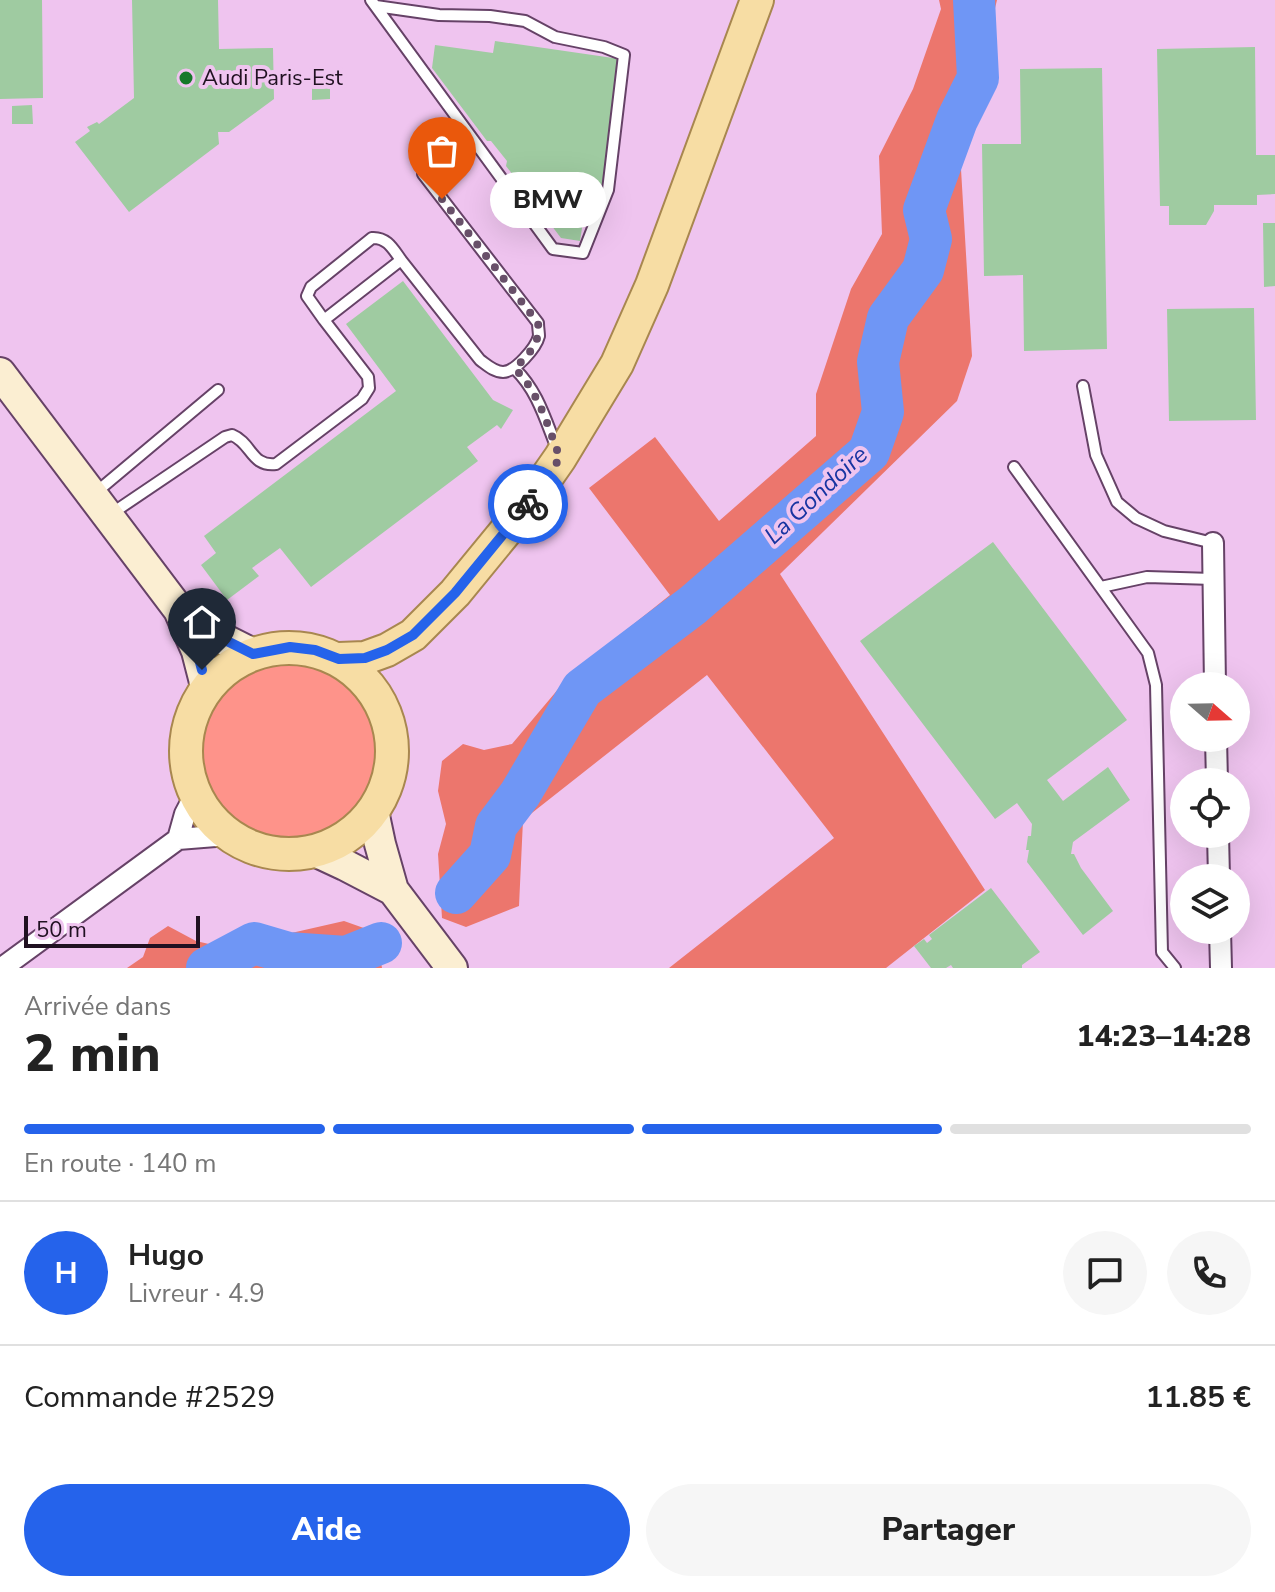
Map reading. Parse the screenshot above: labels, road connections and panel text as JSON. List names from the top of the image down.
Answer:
{
  "water": ["La Gondoire"],
  "places": ["Audi Paris-Est", "BMW"],
  "scale_bar": "50 m",
  "north": "right",
  "page": {
    "bubble": "BMW",
    "scale": "50 m",
    "heading": ["2 min", "Arrivée dans", "14:23–14:28"],
    "panel": [
      "Hugo",
      "Livreur · 4.9",
      "Commande #2529",
      "11.85 €"
    ],
    "bar": "En route · 140 m",
    "round": "H",
    "buttons": ["Aide", "Partager"]
  }
}
